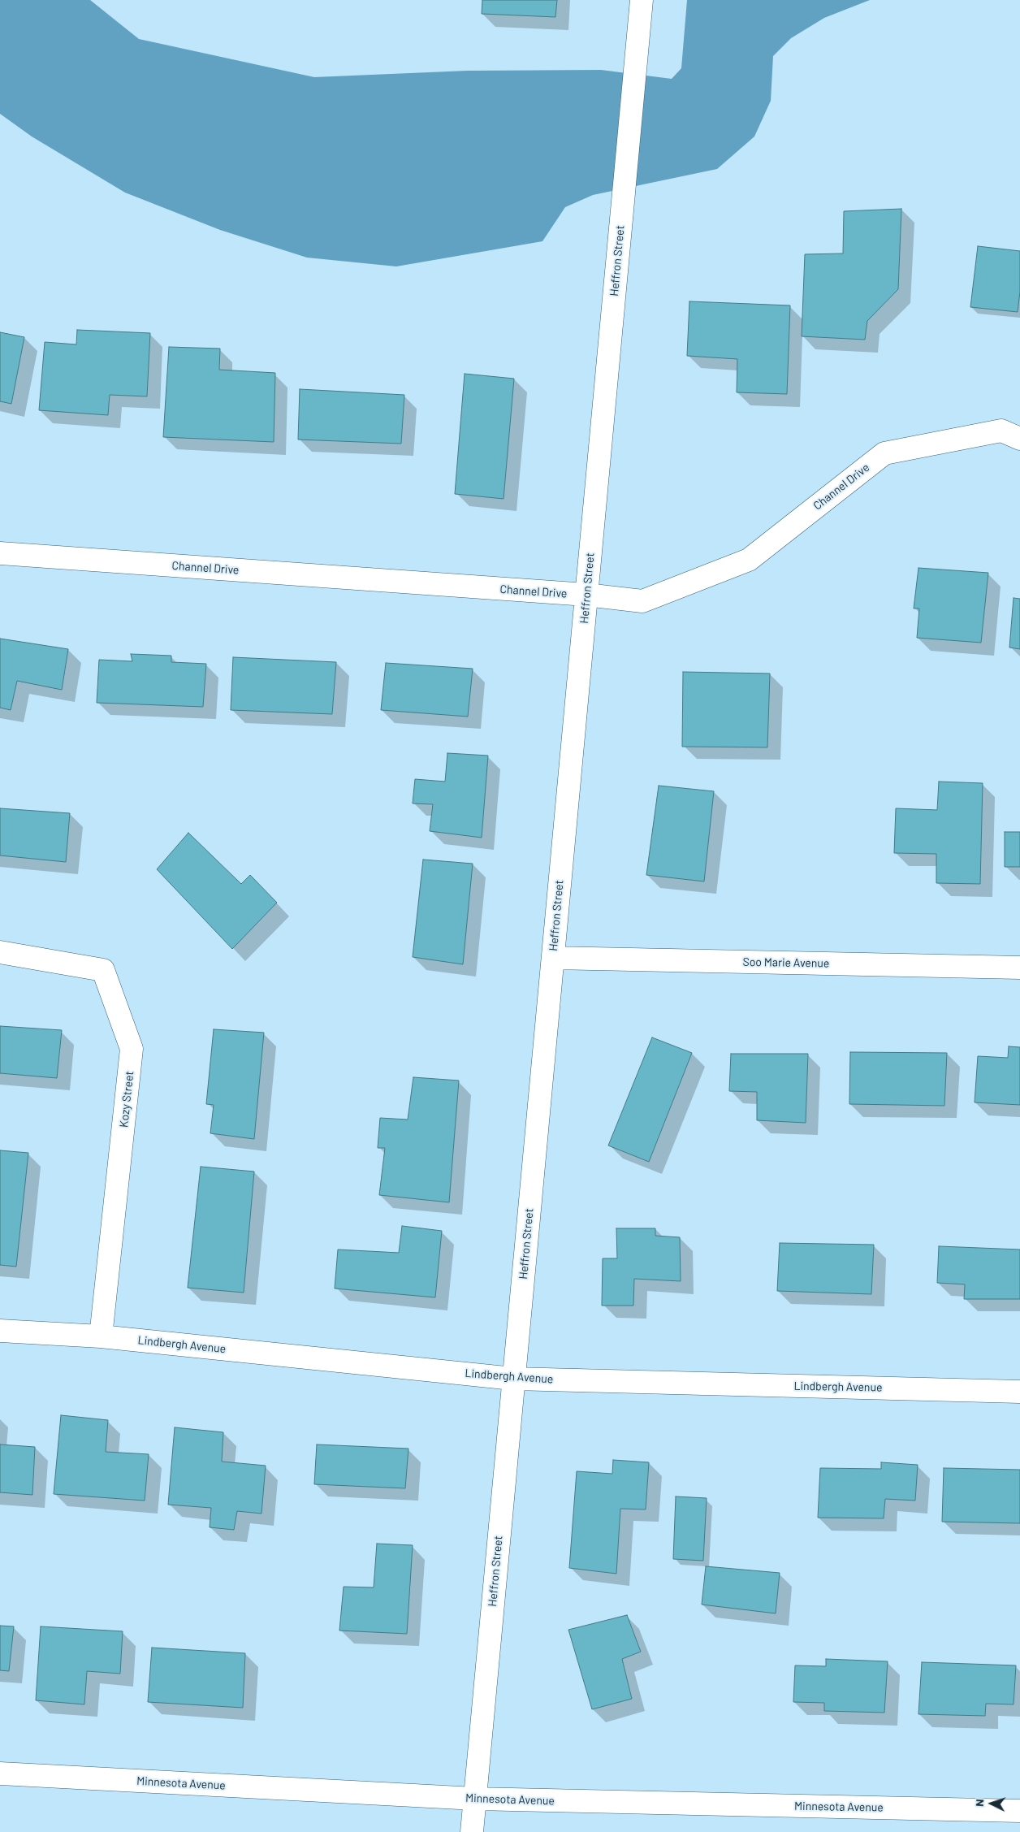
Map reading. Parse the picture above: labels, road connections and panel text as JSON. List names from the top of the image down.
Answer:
{
  "streets": {
    "street": [
      "Heffron Street",
      "Channel Drive",
      "Soo Marie Avenue",
      "Kozy Street",
      "Lindbergh Avenue",
      "Minnesota Avenue"
    ]
  },
  "crossings": [
    ["Heffron Street", "Channel Drive"],
    ["Heffron Street", "Soo Marie Avenue"],
    ["Heffron Street", "Lindbergh Avenue"],
    ["Heffron Street", "Minnesota Avenue"],
    ["Kozy Street", "Lindbergh Avenue"]
  ],
  "north": "left"
}
